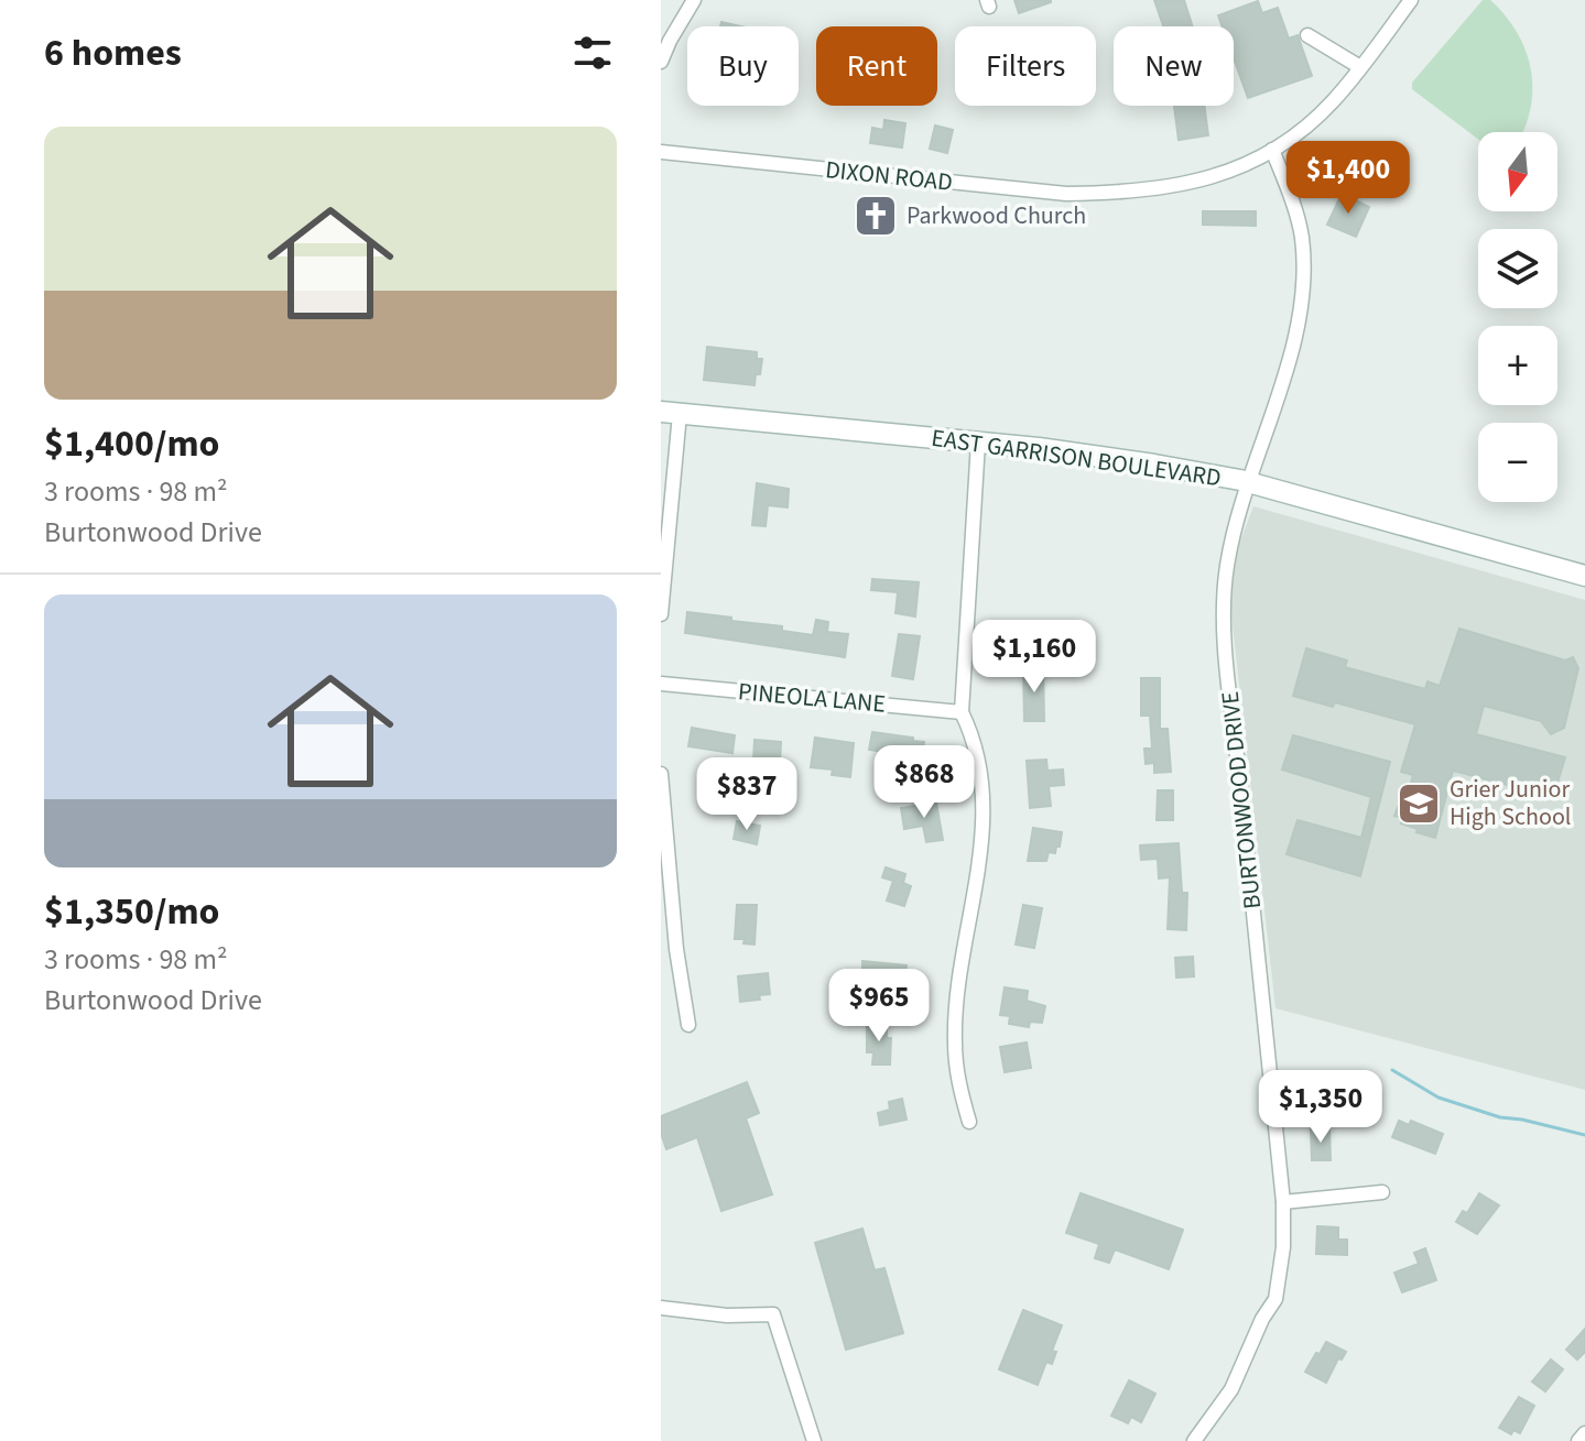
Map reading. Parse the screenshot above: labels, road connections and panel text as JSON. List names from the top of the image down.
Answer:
{
  "streets": {
    "main road": ["EAST GARRISON BOULEVARD"],
    "street": ["DIXON ROAD", "PINEOLA LANE", "BURTONWOOD DRIVE"]
  },
  "crossings": [
    ["DIXON ROAD", "BURTONWOOD DRIVE"],
    ["EAST GARRISON BOULEVARD", "BURTONWOOD DRIVE"]
  ],
  "places": {
    "church": ["Parkwood Church"],
    "school or university": ["Grier Junior High School"]
  },
  "north": "bottom",
  "page": {
    "heading": "6 homes",
    "chip": [
      "Buy",
      "Rent",
      "Filters",
      "New"
    ],
    "list": [
      {
        "name": "$1,400/mo",
        "note": "3 rooms · 98 m² · Burtonwood Drive"
      },
      {
        "name": "$1,350/mo",
        "note": "3 rooms · 98 m² · Burtonwood Drive"
      }
    ],
    "map_buttons": ["+", "−"],
    "price": [
      "$1,400",
      "$1,160",
      "$868",
      "$837",
      "$965",
      "$1,350"
    ]
  }
}
